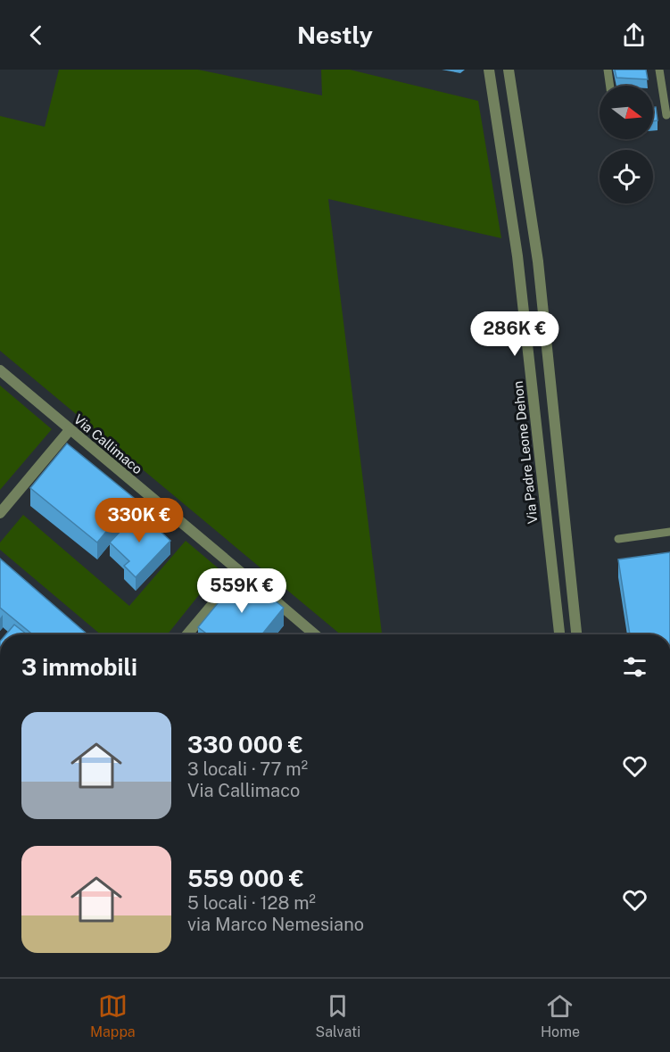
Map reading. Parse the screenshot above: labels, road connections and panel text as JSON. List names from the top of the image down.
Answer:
{
  "streets": {
    "street": ["Via Callimaco", "Via Padre Leone Dehon"]
  },
  "north": "right",
  "page": {
    "header": "Nestly",
    "price": ["286K €", "330K €", "559K €"],
    "heading": "3 immobili",
    "list": [
      {
        "name": "330 000 €",
        "note": "3 locali · 77 m² · Via Callimaco"
      },
      {
        "name": "559 000 €",
        "note": "5 locali · 128 m² · via Marco Nemesiano"
      }
    ],
    "tabs": ["Mappa", "Salvati", "Home"]
  }
}
